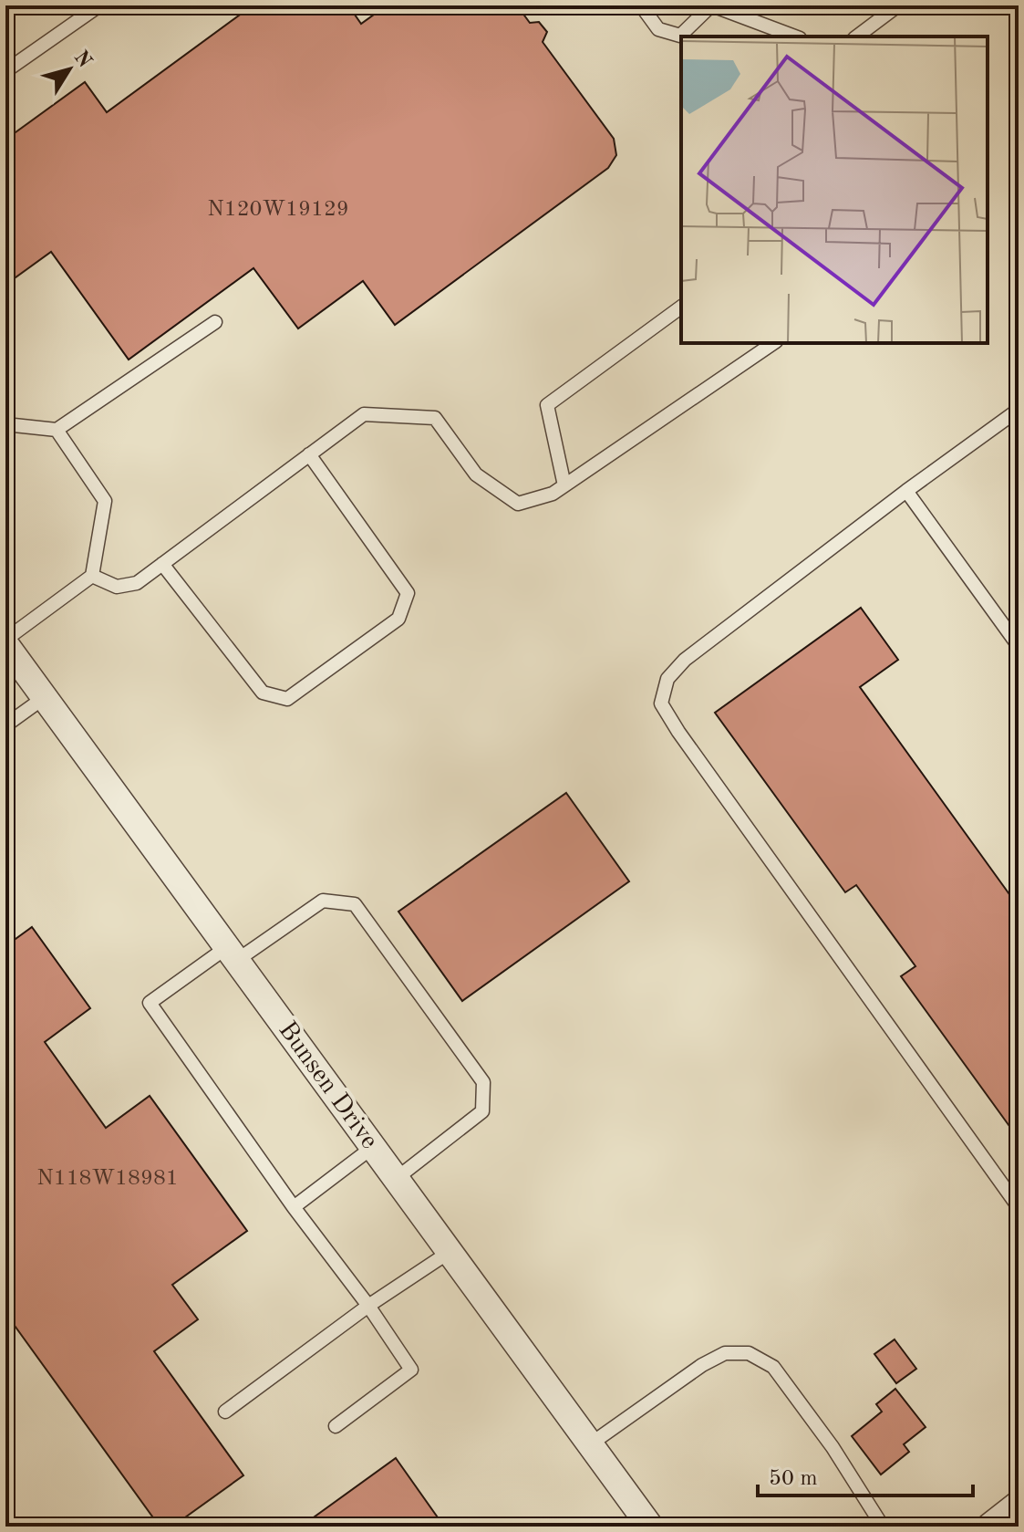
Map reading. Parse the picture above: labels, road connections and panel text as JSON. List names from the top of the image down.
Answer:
{
  "streets": {
    "street": ["Bunsen Drive"]
  },
  "house_numbers": ["N120W19129", "N118W18981"],
  "scale_bar": "50 m",
  "north": "top right"
}
